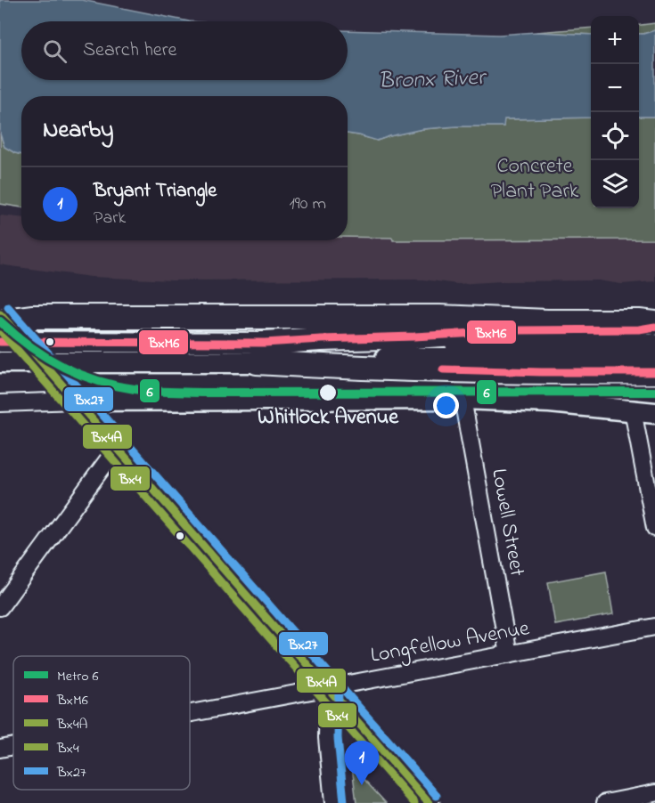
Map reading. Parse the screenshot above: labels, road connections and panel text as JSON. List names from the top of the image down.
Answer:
{
  "streets": {
    "street": ["Lowell Street", "Longfellow Avenue"]
  },
  "crossings": [
    ["Lowell Street", "Longfellow Avenue"]
  ],
  "water": ["Bronx River"],
  "parks": ["Concrete Plant Park"],
  "places": ["Whitlock Avenue"],
  "lines": [
    "transit line Bx27",
    "transit line Bx4A",
    "metro line 6",
    "transit line BxM6",
    "transit line Bx4"
  ],
  "legend": [
    "Metro 6",
    "BxM6",
    "Bx4A",
    "Bx4",
    "Bx27"
  ],
  "page": {
    "map_buttons": ["+", "−"],
    "search": "Search here",
    "heading": "Nearby",
    "list": [
      {
        "mark": "1",
        "name": "Bryant Triangle",
        "note": "Park",
        "value": "190 m"
      }
    ],
    "pins": "1"
  }
}
